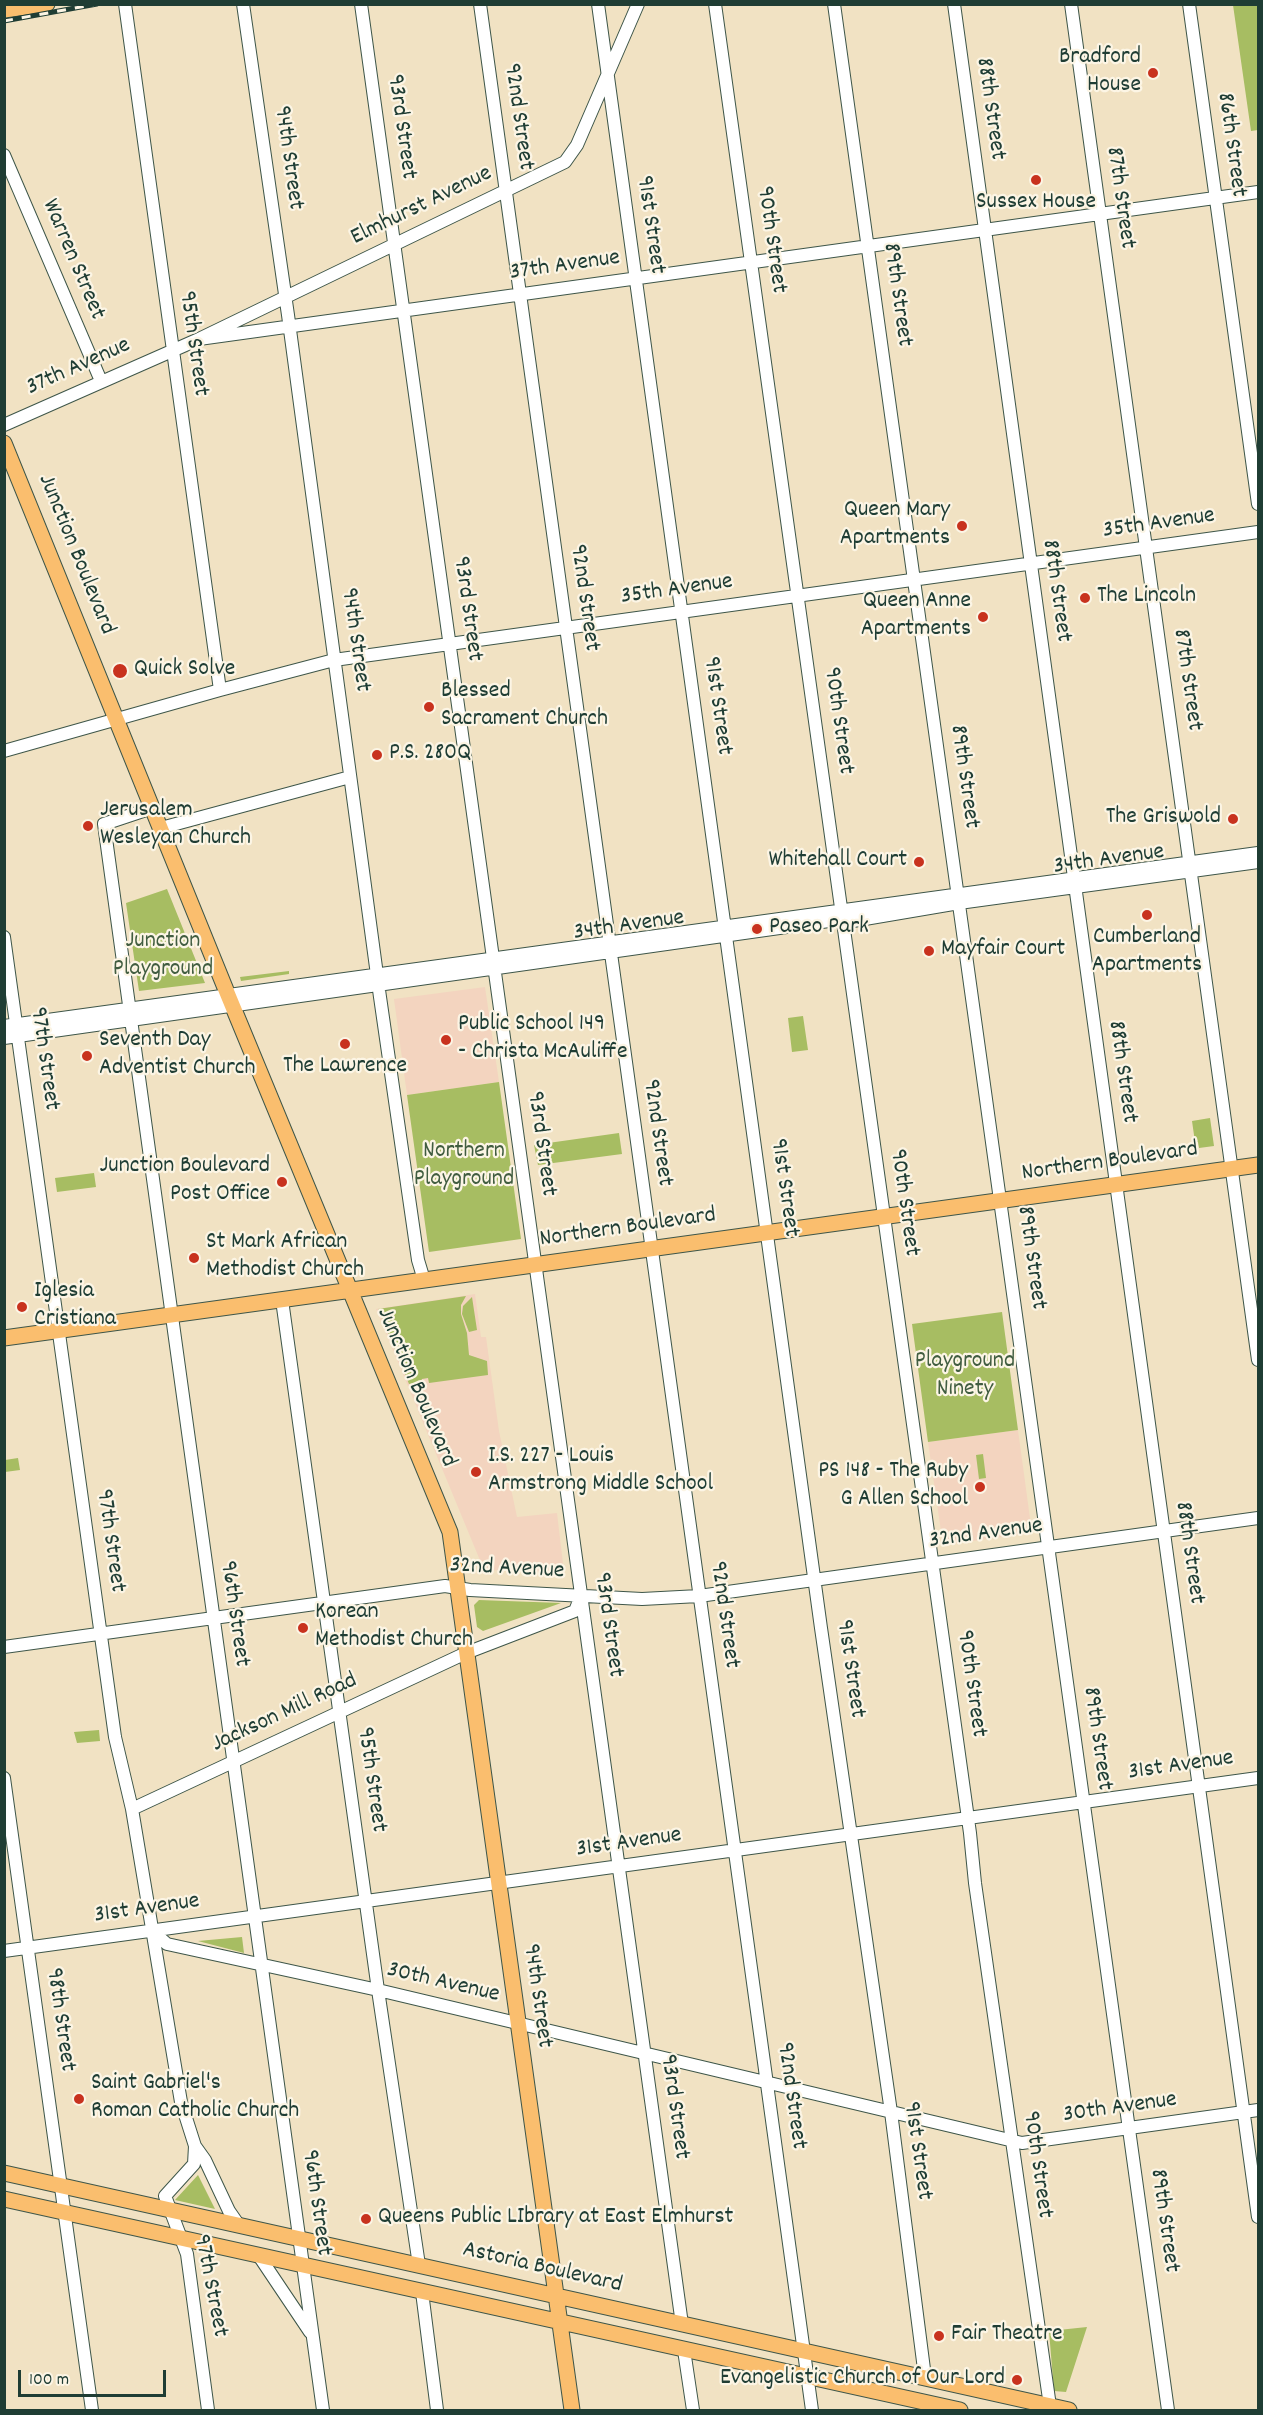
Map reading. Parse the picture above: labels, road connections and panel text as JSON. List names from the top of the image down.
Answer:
{
  "streets": {
    "main road": [
      "94th Street",
      "Junction Boulevard",
      "Northern Boulevard",
      "Astoria Boulevard"
    ],
    "street": [
      "88th Street",
      "92nd Street",
      "93rd Street",
      "86th Street",
      "87th Street",
      "Elmhurst Avenue",
      "91st Street",
      "90th Street",
      "Warren Street",
      "37th Avenue",
      "89th Street",
      "95th Street",
      "35th Avenue",
      "34th Avenue",
      "97th Street",
      "32nd Avenue",
      "96th Street",
      "Jackson Mill Road",
      "31st Avenue",
      "30th Avenue",
      "98th Street"
    ]
  },
  "crossings": [
    ["88th Street", "37th Avenue"],
    ["88th Street", "35th Avenue"],
    ["88th Street", "34th Avenue"],
    ["88th Street", "Northern Boulevard"],
    ["88th Street", "32nd Avenue"],
    ["88th Street", "31st Avenue"],
    ["88th Street", "30th Avenue"],
    ["92nd Street", "Elmhurst Avenue"],
    ["92nd Street", "37th Avenue"],
    ["92nd Street", "35th Avenue"],
    ["92nd Street", "34th Avenue"],
    ["92nd Street", "Northern Boulevard"],
    ["92nd Street", "32nd Avenue"],
    ["92nd Street", "31st Avenue"],
    ["92nd Street", "30th Avenue"],
    ["92nd Street", "Astoria Boulevard"],
    ["93rd Street", "Elmhurst Avenue"],
    ["93rd Street", "37th Avenue"],
    ["93rd Street", "35th Avenue"],
    ["93rd Street", "34th Avenue"],
    ["93rd Street", "Northern Boulevard"],
    ["93rd Street", "32nd Avenue"],
    ["93rd Street", "Jackson Mill Road"],
    ["93rd Street", "31st Avenue"],
    ["93rd Street", "30th Avenue"],
    ["93rd Street", "Astoria Boulevard"],
    ["86th Street", "37th Avenue"],
    ["94th Street", "Elmhurst Avenue"],
    ["94th Street", "37th Avenue"],
    ["94th Street", "35th Avenue"],
    ["94th Street", "Junction Boulevard"],
    ["94th Street", "34th Avenue"],
    ["94th Street", "Northern Boulevard"],
    ["94th Street", "32nd Avenue"],
    ["94th Street", "Jackson Mill Road"],
    ["94th Street", "31st Avenue"],
    ["94th Street", "30th Avenue"],
    ["94th Street", "Astoria Boulevard"],
    ["87th Street", "37th Avenue"],
    ["87th Street", "35th Avenue"],
    ["87th Street", "34th Avenue"],
    ["87th Street", "Northern Boulevard"],
    ["Elmhurst Avenue", "91st Street"],
    ["Elmhurst Avenue", "37th Avenue"],
    ["Elmhurst Avenue", "95th Street"],
    ["91st Street", "37th Avenue"],
    ["91st Street", "35th Avenue"],
    ["91st Street", "34th Avenue"],
    ["91st Street", "Northern Boulevard"],
    ["91st Street", "32nd Avenue"],
    ["91st Street", "31st Avenue"],
    ["91st Street", "30th Avenue"],
    ["91st Street", "Astoria Boulevard"],
    ["90th Street", "37th Avenue"],
    ["90th Street", "35th Avenue"],
    ["90th Street", "34th Avenue"],
    ["90th Street", "Northern Boulevard"],
    ["90th Street", "32nd Avenue"],
    ["90th Street", "31st Avenue"],
    ["90th Street", "30th Avenue"],
    ["90th Street", "Astoria Boulevard"],
    ["Warren Street", "37th Avenue"],
    ["37th Avenue", "89th Street"],
    ["37th Avenue", "95th Street"],
    ["89th Street", "35th Avenue"],
    ["89th Street", "34th Avenue"],
    ["89th Street", "Northern Boulevard"],
    ["89th Street", "32nd Avenue"],
    ["89th Street", "31st Avenue"],
    ["89th Street", "30th Avenue"],
    ["95th Street", "35th Avenue"],
    ["95th Street", "Northern Boulevard"],
    ["95th Street", "32nd Avenue"],
    ["95th Street", "Jackson Mill Road"],
    ["95th Street", "31st Avenue"],
    ["95th Street", "30th Avenue"],
    ["95th Street", "Astoria Boulevard"],
    ["35th Avenue", "Junction Boulevard"],
    ["Junction Boulevard", "34th Avenue"],
    ["Junction Boulevard", "Northern Boulevard"],
    ["Junction Boulevard", "32nd Avenue"],
    ["Junction Boulevard", "96th Street"],
    ["34th Avenue", "97th Street"],
    ["34th Avenue", "96th Street"],
    ["97th Street", "Northern Boulevard"],
    ["97th Street", "32nd Avenue"],
    ["97th Street", "Jackson Mill Road"],
    ["97th Street", "31st Avenue"],
    ["97th Street", "30th Avenue"],
    ["97th Street", "Astoria Boulevard"],
    ["Northern Boulevard", "96th Street"],
    ["32nd Avenue", "96th Street"],
    ["32nd Avenue", "Jackson Mill Road"],
    ["96th Street", "Jackson Mill Road"],
    ["96th Street", "31st Avenue"],
    ["96th Street", "30th Avenue"],
    ["96th Street", "Astoria Boulevard"],
    ["31st Avenue", "30th Avenue"],
    ["31st Avenue", "98th Street"],
    ["98th Street", "Astoria Boulevard"]
  ],
  "parks": ["Junction Playground", "Northern Playground", "Playground Ninety"],
  "places": [
    "Bradford House",
    "Sussex House",
    "Queen Mary Apartments",
    "The Lincoln",
    "Queen Anne Apartments",
    "Quick Solve",
    "Blessed Sacrament Church",
    "P.S. 280Q",
    "The Griswold",
    "Jerusalem Wesleyan Church",
    "Whitehall Court",
    "Cumberland Apartments",
    "Paseo Park",
    "Mayfair Court",
    "Public School 149 - Christa McAuliffe",
    "The Lawrence",
    "Seventh Day Adventist Church",
    "Junction Boulevard Post Office",
    "St Mark African Methodist Church",
    "Iglesia Cristiana",
    "I.S. 227 - Louis Armstrong Middle School",
    "PS 148 - The Ruby G Allen School",
    "Korean Methodist Church",
    "Saint Gabriel's Roman Catholic Church",
    "Queens Public LIbrary at East Elmhurst",
    "Fair Theatre",
    "Evangelistic Church of Our Lord"
  ],
  "scale_bar": "100 m"
}
